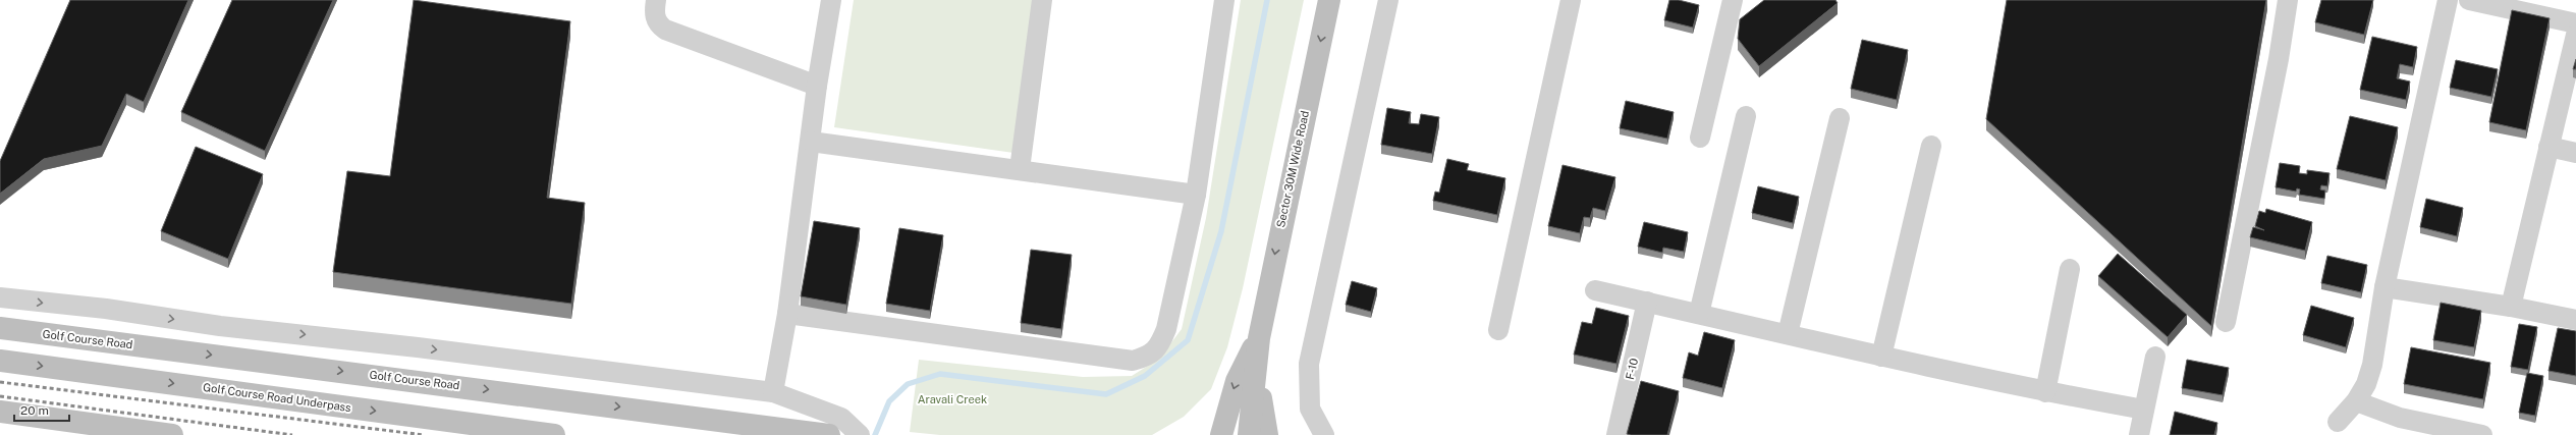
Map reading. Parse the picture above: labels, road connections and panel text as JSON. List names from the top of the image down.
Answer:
{
  "streets": {
    "main road": ["Sector 30M Wide Road", "Golf Course Road", "Golf Course Road Underpass"],
    "street": ["F-10"]
  },
  "one_way": ["Sector 30M Wide Road", "Golf Course Road"],
  "parks": ["Aravali Creek"],
  "scale_bar": "20 m"
}
